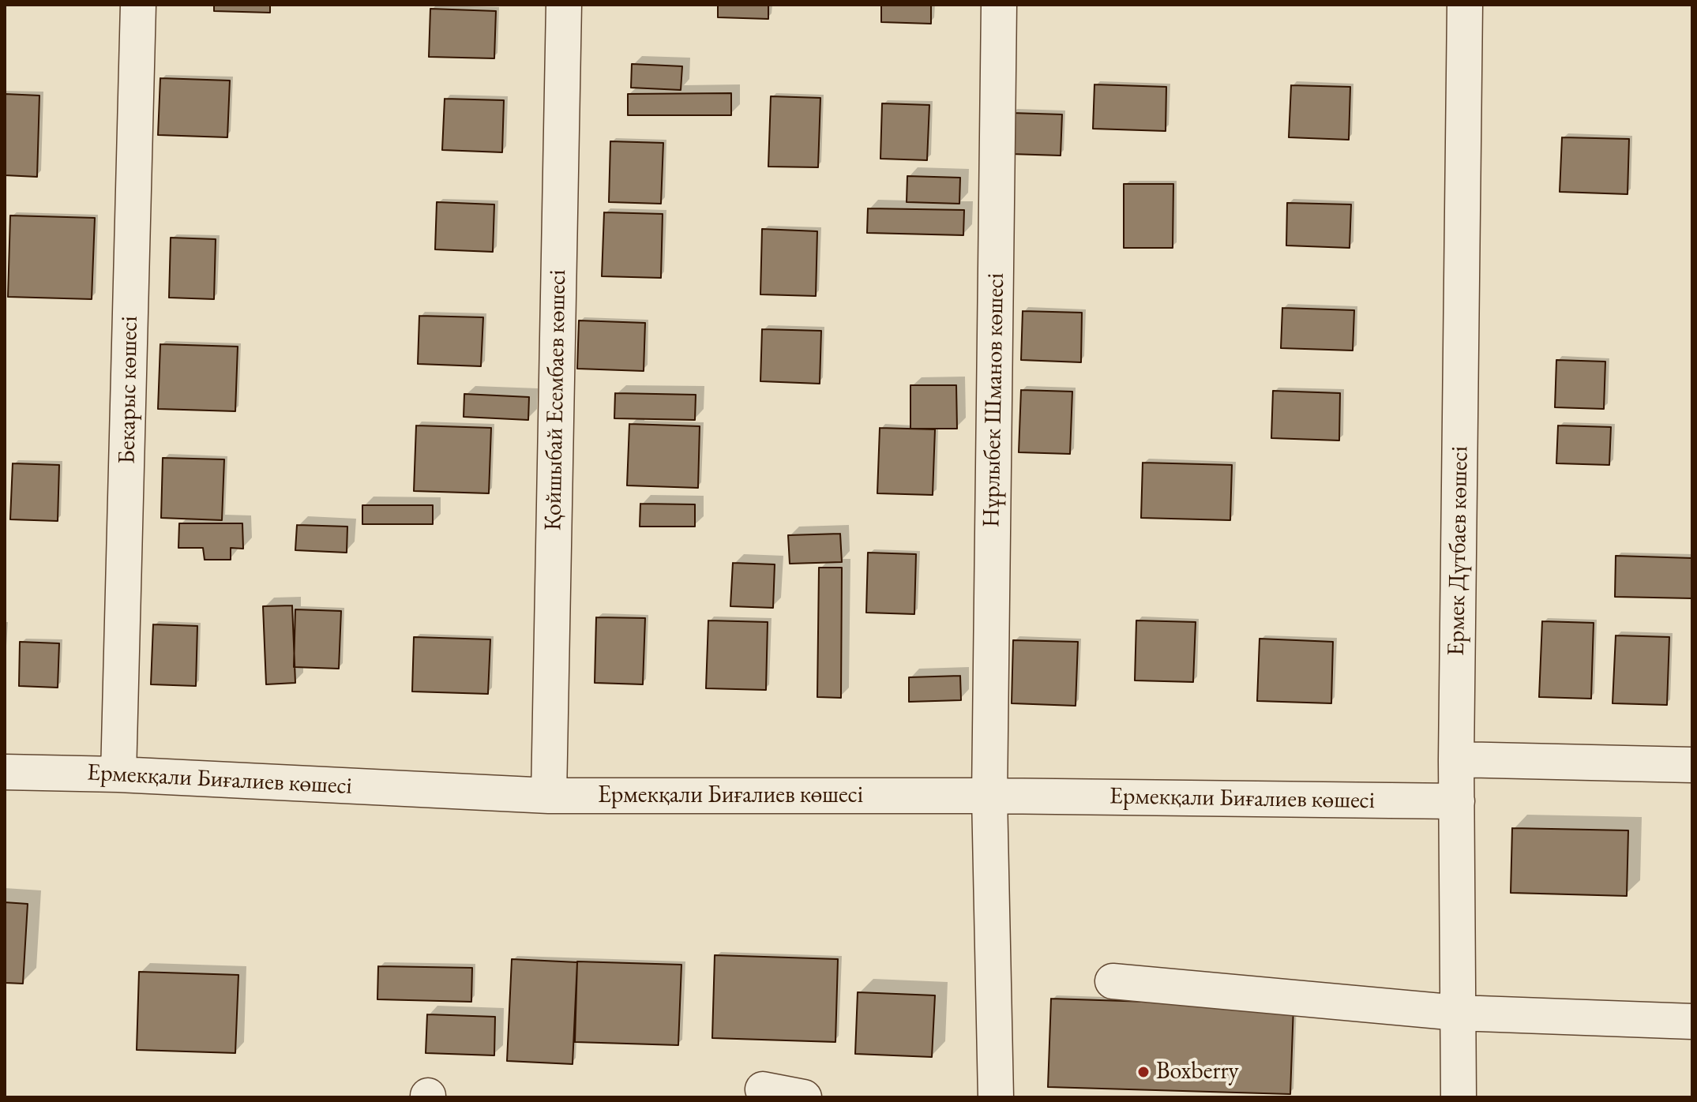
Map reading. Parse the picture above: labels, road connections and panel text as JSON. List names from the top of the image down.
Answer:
{
  "streets": {
    "street": [
      "Бекарыс көшесі",
      "Қойшыбай Есембаев көшесі",
      "Нұрлыбек Шманов көшесі",
      "Ермек Дүтбаев көшесi",
      "Ермекқали Биғалиев көшесі"
    ]
  },
  "crossings": [
    ["Бекарыс көшесі", "Ермекқали Биғалиев көшесі"],
    ["Қойшыбай Есембаев көшесі", "Ермекқали Биғалиев көшесі"],
    ["Нұрлыбек Шманов көшесі", "Ермекқали Биғалиев көшесі"],
    ["Ермек Дүтбаев көшесi", "Ермекқали Биғалиев көшесі"]
  ],
  "places": ["Boxberry"]
}
